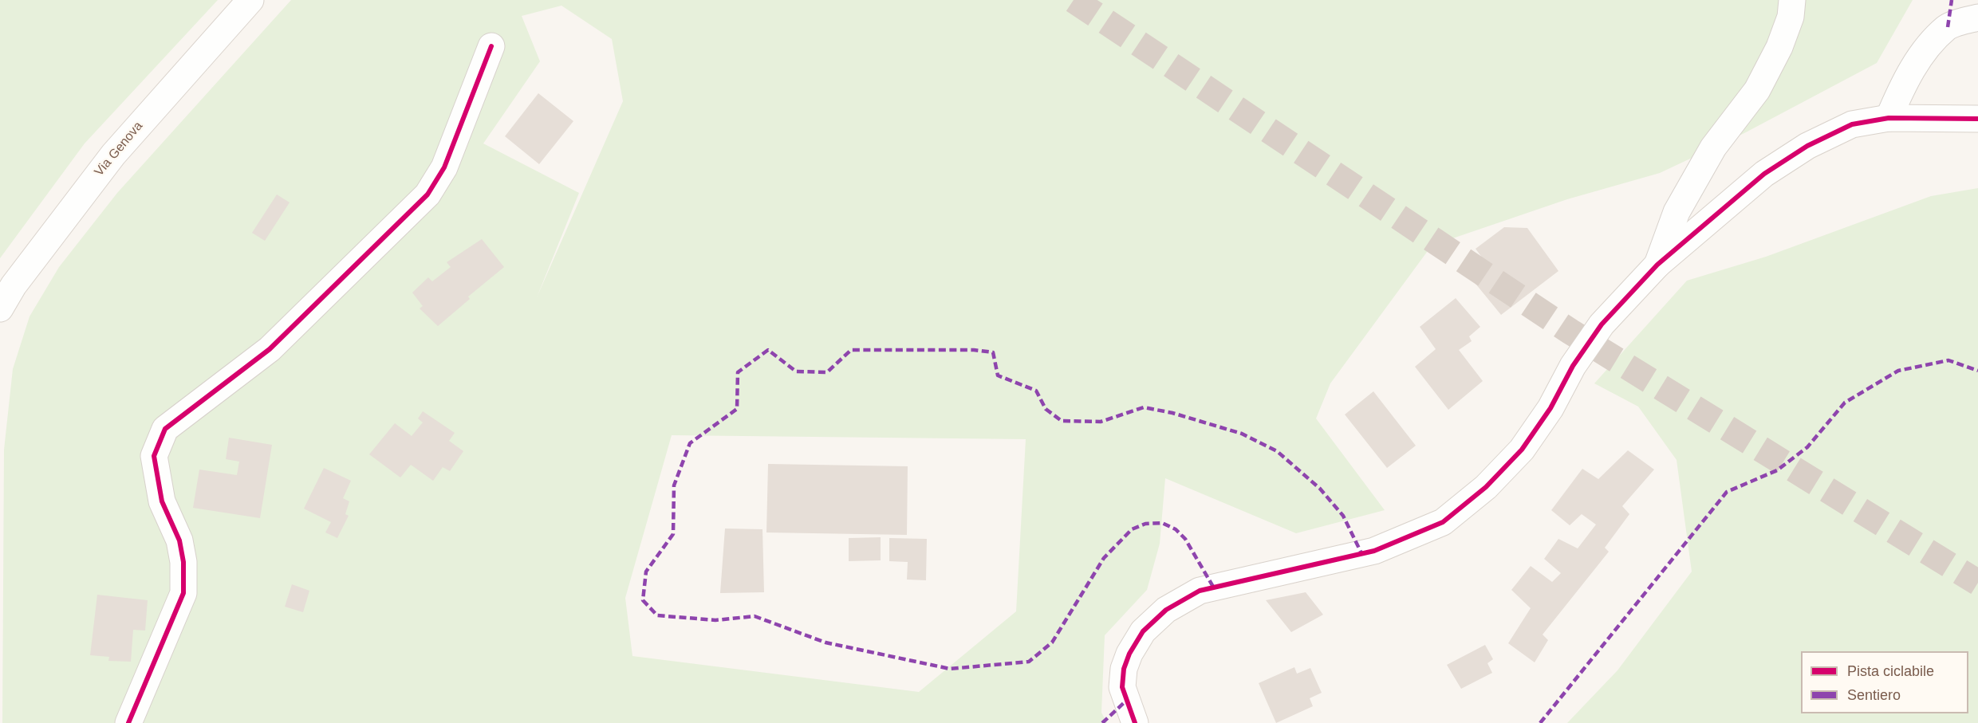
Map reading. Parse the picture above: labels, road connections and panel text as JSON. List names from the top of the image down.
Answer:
{
  "streets": {
    "street": ["Via Genova"]
  },
  "legend": ["Pista ciclabile", "Sentiero"]
}
